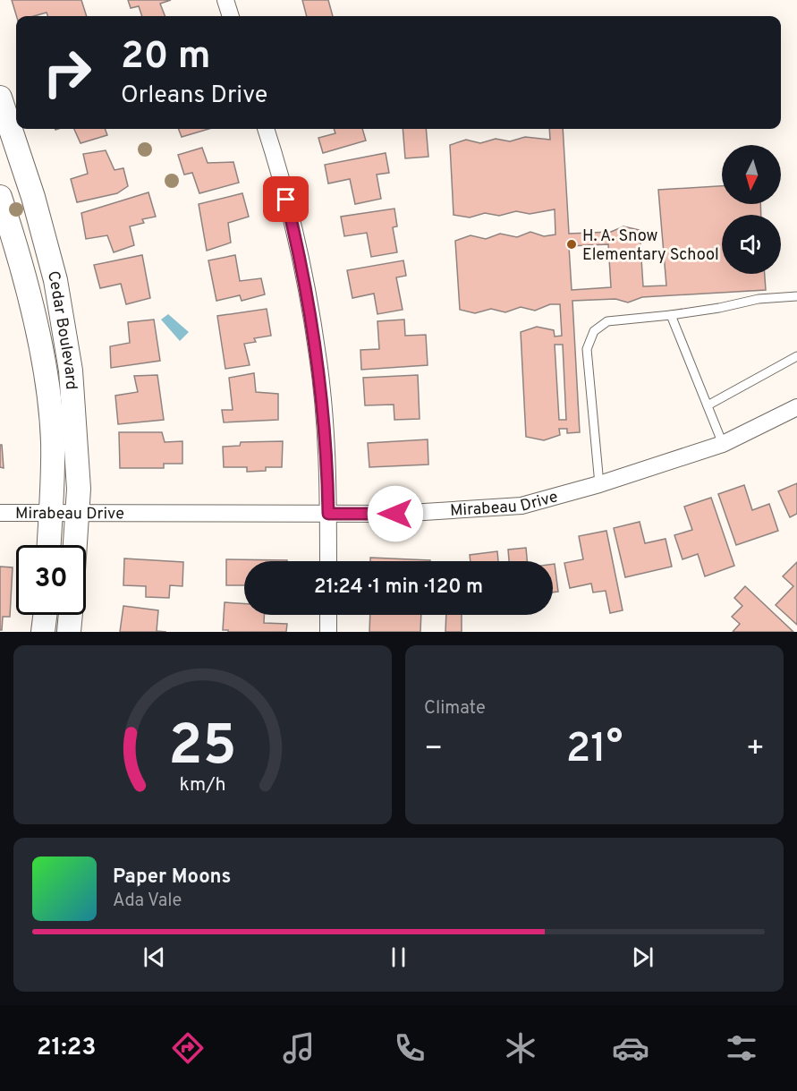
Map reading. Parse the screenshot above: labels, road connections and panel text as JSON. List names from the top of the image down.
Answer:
{
  "streets": {
    "street": ["Cedar Boulevard", "Mirabeau Drive"]
  },
  "crossings": [
    ["Cedar Boulevard", "Mirabeau Drive"]
  ],
  "places": ["H. A. Snow Elementary School"],
  "north": "bottom",
  "page": {
    "turn": ["20 m", "Orleans Drive"],
    "limit": "30",
    "trip": "21:24 · 1 min · 120 m",
    "tile": "Climate",
    "heat": ["−", "21°", "+"],
    "song": ["Paper Moons", "Ada Vale"],
    "tabs": "21:23",
    "gauge": ["25", "km/h"]
  }
}
